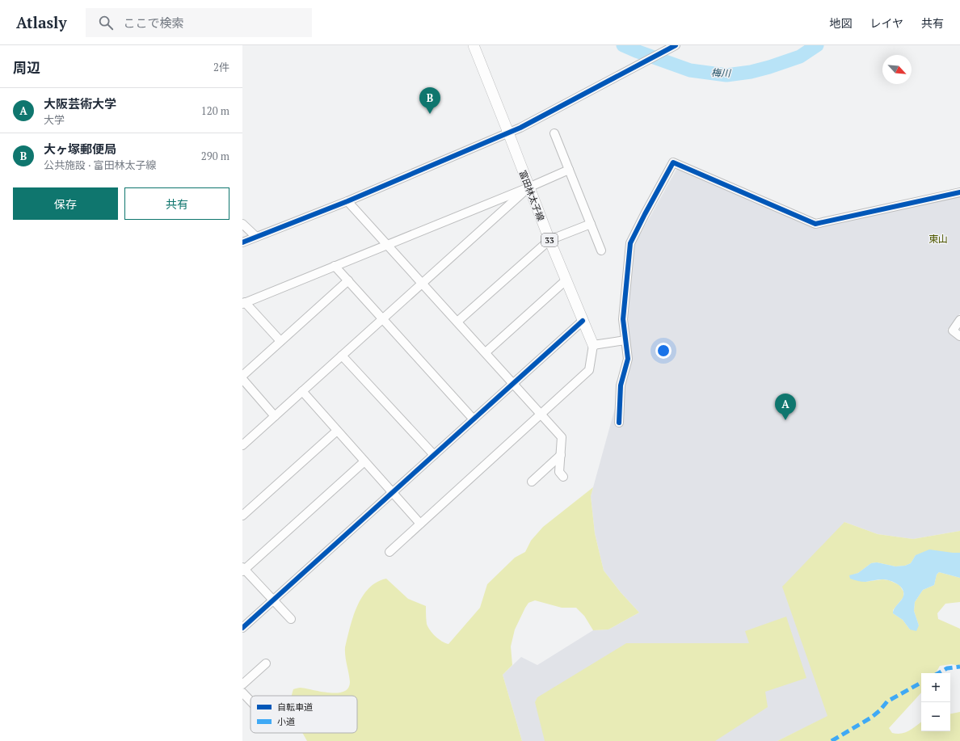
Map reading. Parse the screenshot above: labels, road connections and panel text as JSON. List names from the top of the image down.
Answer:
{
  "streets": {
    "main road": ["富田林太子線", "33"]
  },
  "districts": ["東山"],
  "water": ["梅川"],
  "legend": ["自転車道", "小道"],
  "north": "bottom right",
  "page": {
    "header": "Atlasly",
    "search": "ここで検索",
    "nav": ["地図", "レイヤ", "共有"],
    "heading": ["周辺", "2件"],
    "list": [
      {
        "mark": "A",
        "name": "大阪芸術大学",
        "note": "大学",
        "value": "120 m"
      },
      {
        "mark": "B",
        "name": "大ヶ塚郵便局",
        "note": "公共施設 · 富田林太子線",
        "value": "290 m"
      }
    ],
    "pins": ["B", "A"],
    "buttons": ["保存", "共有"],
    "map_buttons": ["+", "−"]
  }
}
